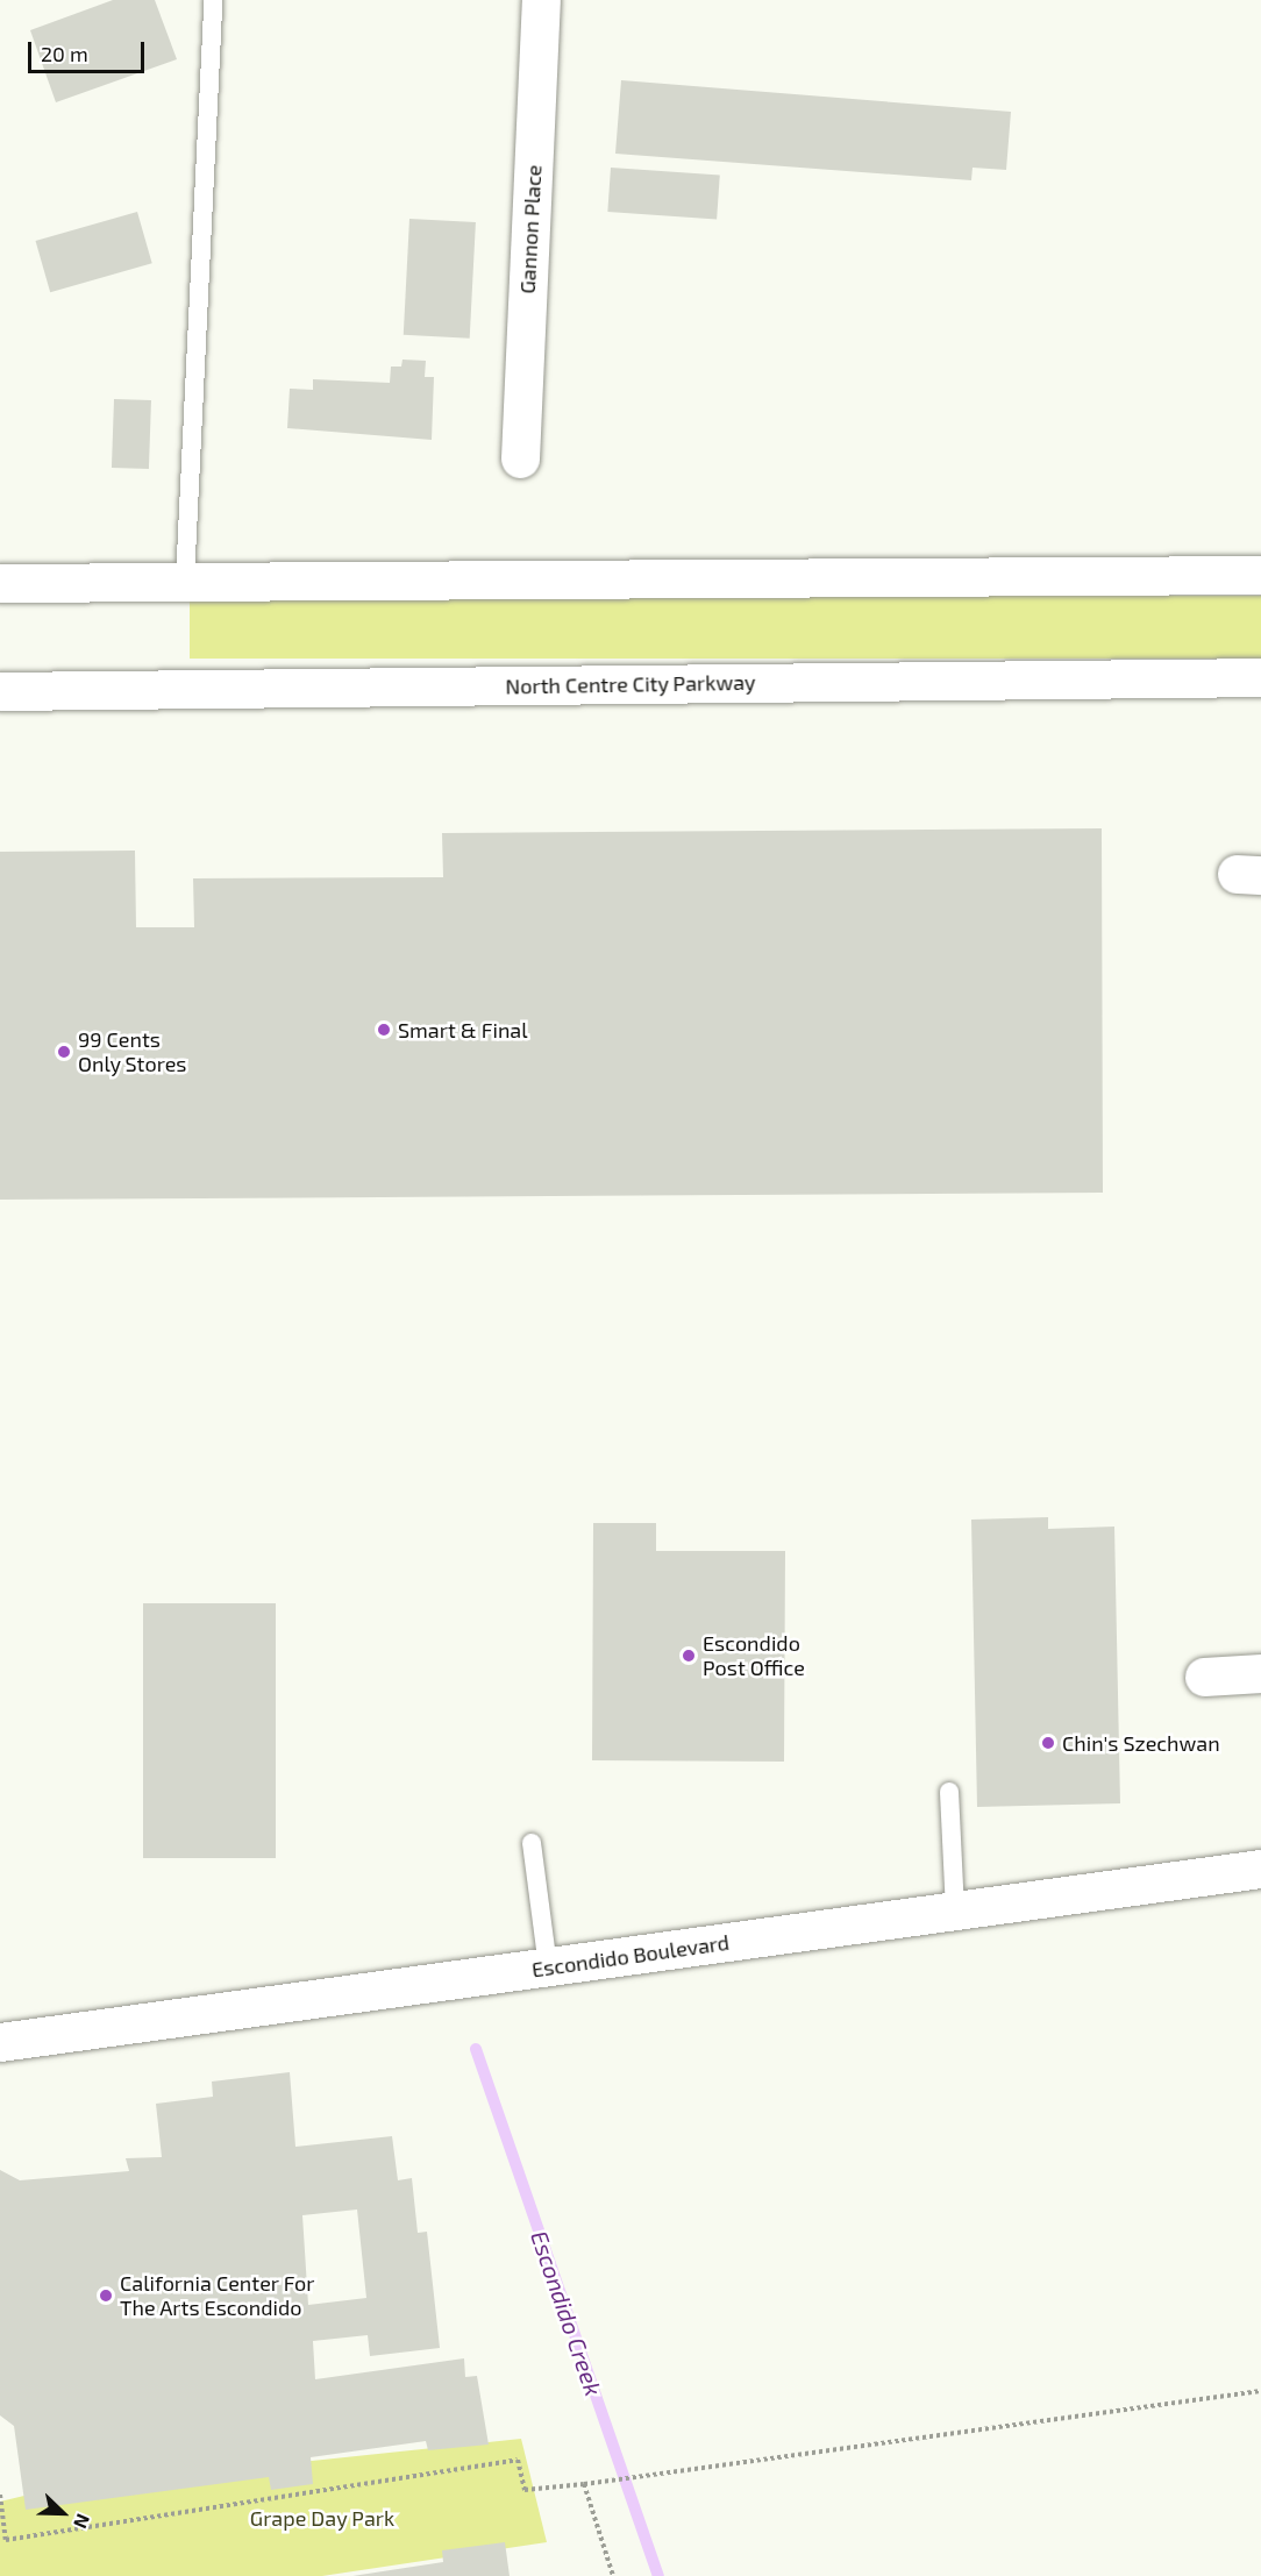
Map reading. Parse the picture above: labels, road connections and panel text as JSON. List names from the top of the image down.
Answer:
{
  "streets": {
    "main road": ["Gannon Place", "North Centre City Parkway", "Escondido Boulevard"]
  },
  "water": ["Escondido Creek"],
  "parks": ["Grape Day Park"],
  "places": [
    "Smart & Final",
    "99 Cents Only Stores",
    "Escondido Post Office",
    "Chin's Szechwan",
    "California Center For The Arts Escondido"
  ],
  "scale_bar": "20 m",
  "north": "bottom right"
}
